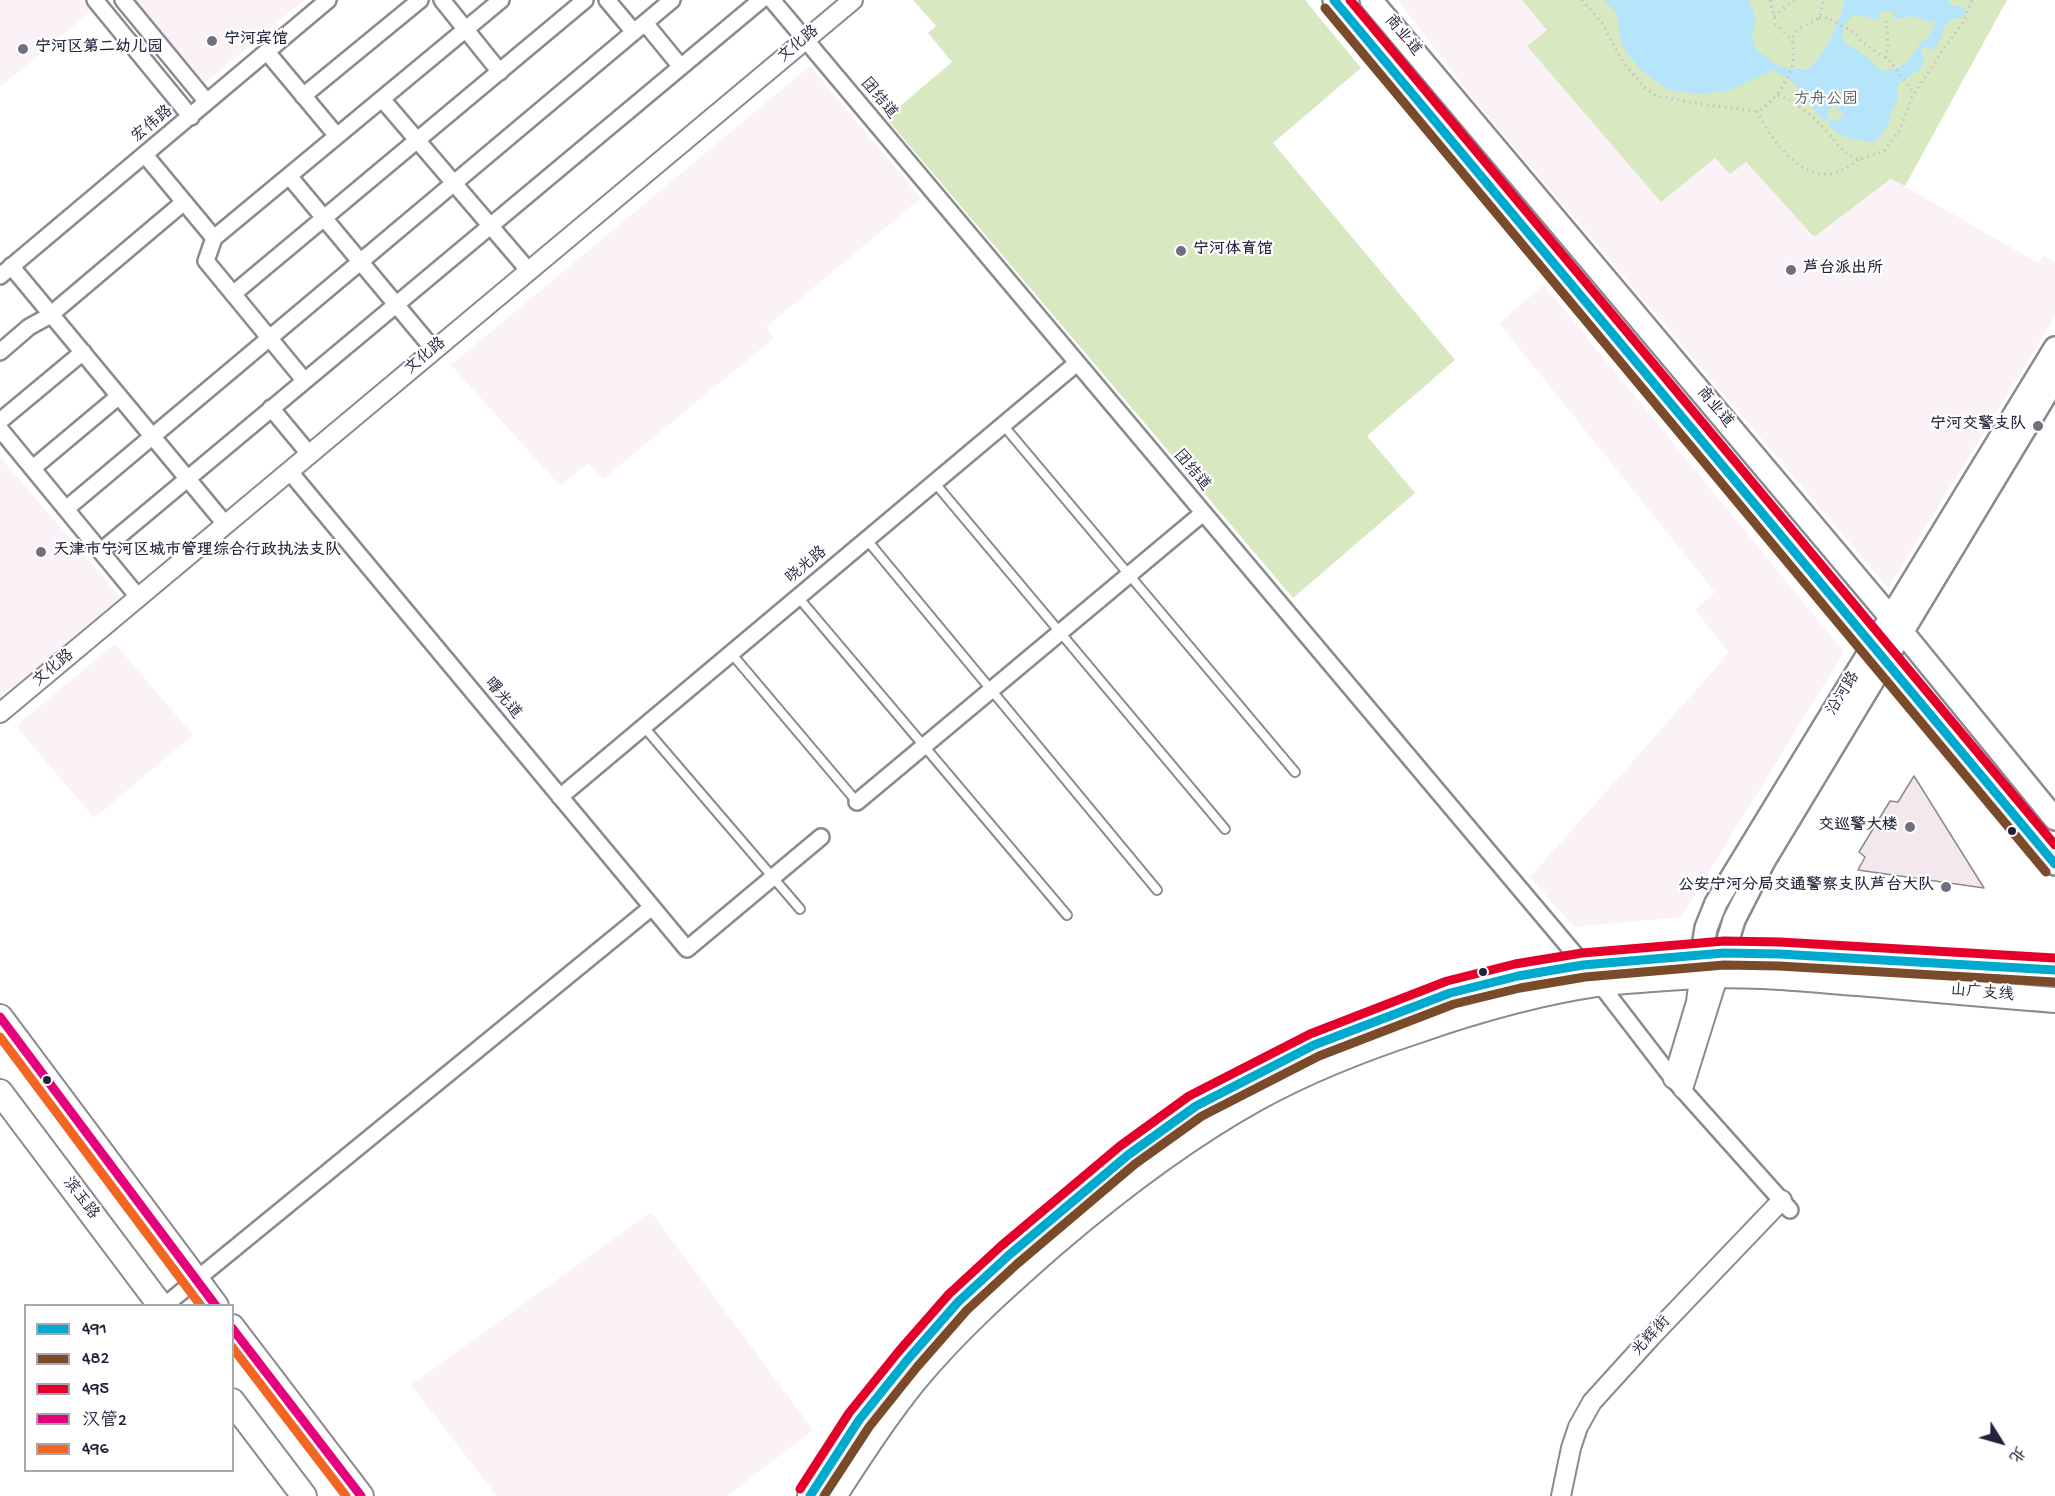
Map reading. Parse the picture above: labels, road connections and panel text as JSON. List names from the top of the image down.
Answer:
{
  "streets": {
    "main road": [
      "商业道",
      "沿河路",
      "山广支线",
      "滨玉路"
    ],
    "street": [
      "文化路",
      "团结道",
      "宏伟路",
      "晓光路",
      "曙光道",
      "光辉街"
    ]
  },
  "crossings": [
    ["商业道", "沿河路"],
    ["文化路", "团结道"],
    ["文化路", "曙光道"],
    ["团结道", "晓光路"],
    ["团结道", "山广支线"],
    ["团结道", "光辉街"],
    ["晓光路", "曙光道"],
    ["沿河路", "山广支线"]
  ],
  "parks": ["方舟公园"],
  "places": [
    "宁河宾馆",
    "宁河区第二幼儿园",
    "宁河体育馆",
    "芦台派出所",
    "宁河交警支队",
    "天津市宁河区城市管理综合行政执法支队",
    "交巡警大楼",
    "公安宁河分局交通警察支队芦台大队"
  ],
  "lines": [
    "transit line 491",
    "transit line 495",
    "transit line 482",
    "transit line 汉管2",
    "transit line 496"
  ],
  "legend": [
    "491",
    "482",
    "495",
    "汉管2",
    "496"
  ],
  "north": "bottom right"
}
